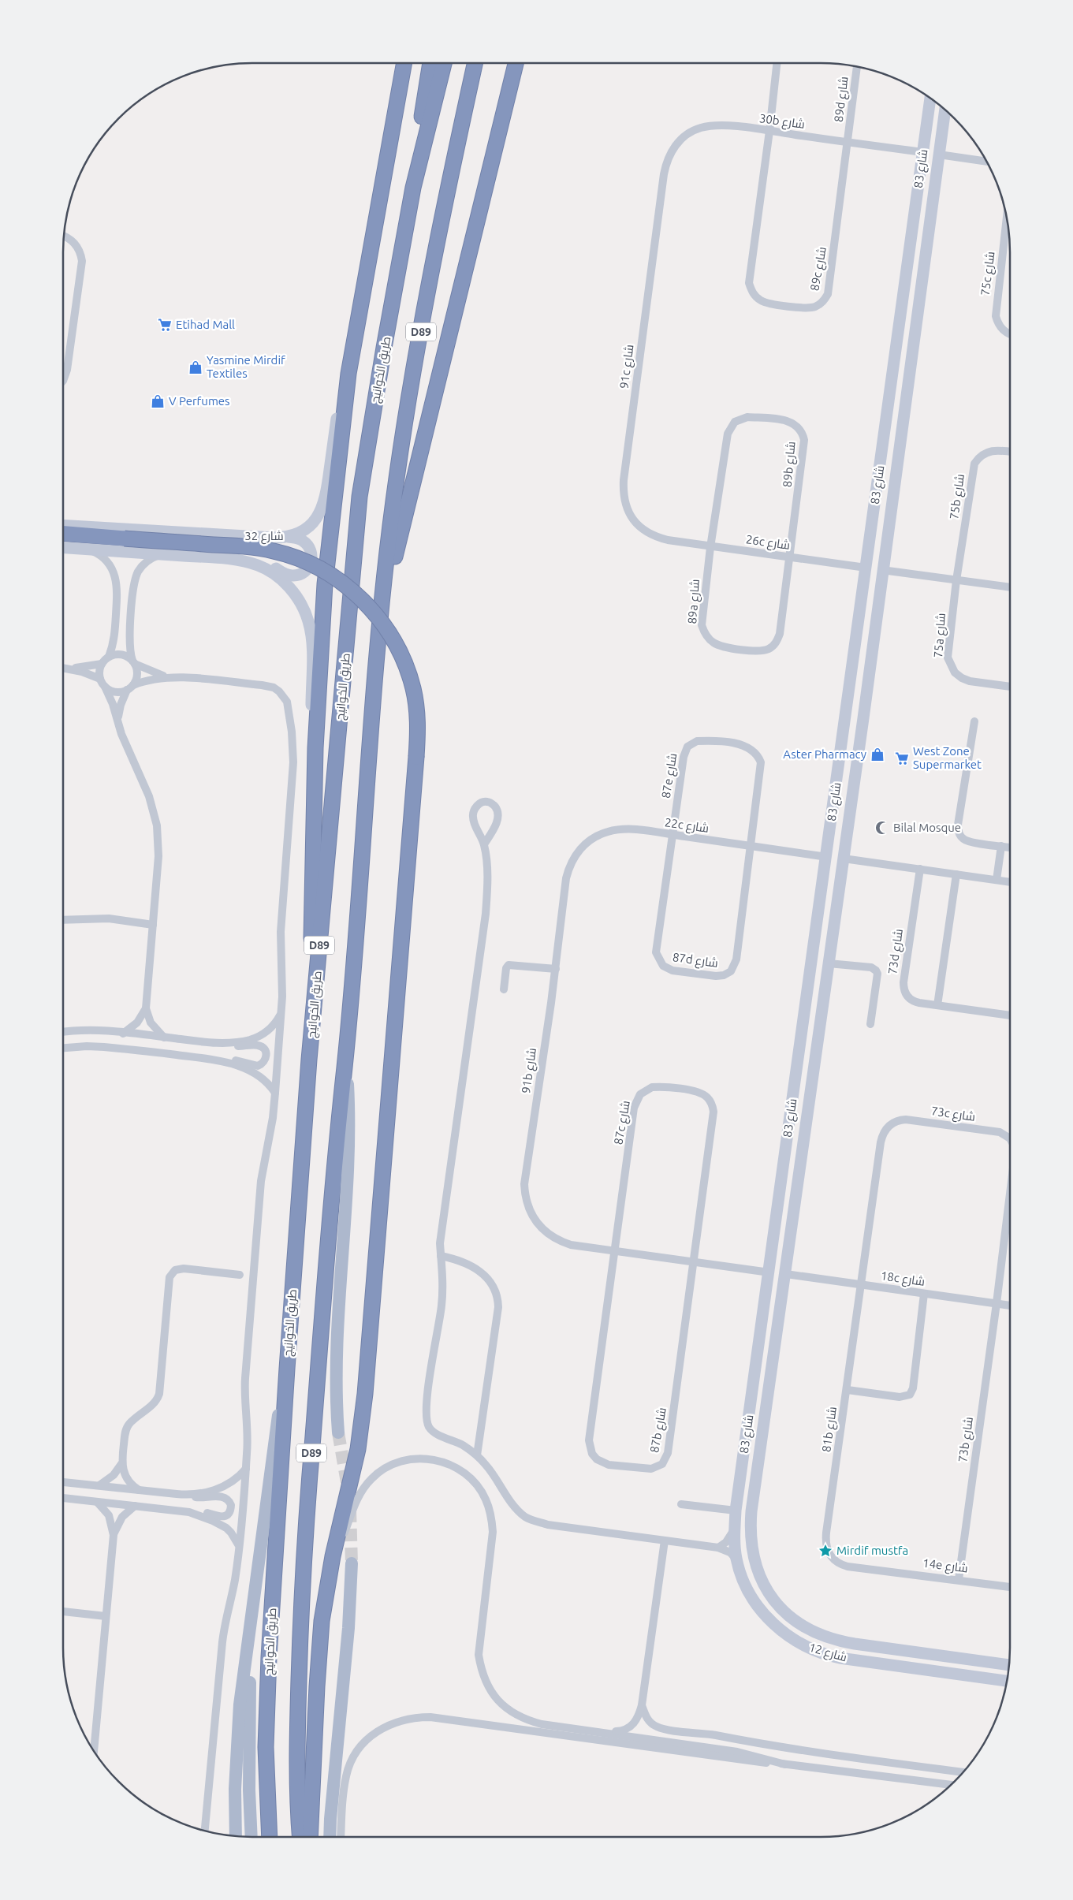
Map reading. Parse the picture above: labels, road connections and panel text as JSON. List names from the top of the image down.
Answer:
{
  "streets": {
    "highway": ["D89", "طريق الخوانيج"],
    "street": [
      "89d شارع",
      "30b شارع",
      "شارع 83",
      "89c شارع",
      "75c شارع",
      "91c شارع",
      "89b شارع",
      "75b شارع",
      "شارع 32",
      "26c شارع",
      "89a شارع",
      "75a شارع",
      "87e شارع",
      "22c شارع",
      "73d شارع",
      "87d شارع",
      "91b شارع",
      "73c شارع",
      "87c شارع",
      "18c شارع",
      "81b شارع",
      "87b شارع",
      "73b شارع",
      "14e شارع",
      "شارع 12"
    ]
  },
  "crossings": [
    ["89d شارع", "30b شارع"],
    ["89d شارع", "89c شارع"],
    ["30b شارع", "شارع 83"],
    ["30b شارع", "89c شارع"],
    ["30b شارع", "91c شارع"],
    ["شارع 83", "26c شارع"],
    ["شارع 83", "22c شارع"],
    ["شارع 83", "18c شارع"],
    ["شارع 83", "شارع 12"],
    ["91c شارع", "26c شارع"],
    ["89b شارع", "26c شارع"],
    ["89b شارع", "89a شارع"],
    ["75b شارع", "75a شارع"],
    ["26c شارع", "89a شارع"],
    ["87e شارع", "22c شارع"],
    ["87e شارع", "87d شارع"],
    ["22c شارع", "87d شارع"],
    ["22c شارع", "91b شارع"],
    ["91b شارع", "87c شارع"],
    ["91b شارع", "87b شارع"],
    ["73c شارع", "18c شارع"],
    ["73c شارع", "81b شارع"],
    ["73c شارع", "73b شارع"],
    ["87c شارع", "87b شارع"],
    ["18c شارع", "81b شارع"],
    ["18c شارع", "73b شارع"],
    ["81b شارع", "14e شارع"],
    ["73b شارع", "14e شارع"]
  ],
  "places": {
    "supermarket": ["Etihad Mall", "West Zone Supermarket"],
    "shop": ["Yasmine Mirdif Textiles", "V Perfumes", "Aster Pharmacy"],
    "mosque": ["Bilal Mosque"],
    "place": ["Mirdif mustfa"]
  }
}
